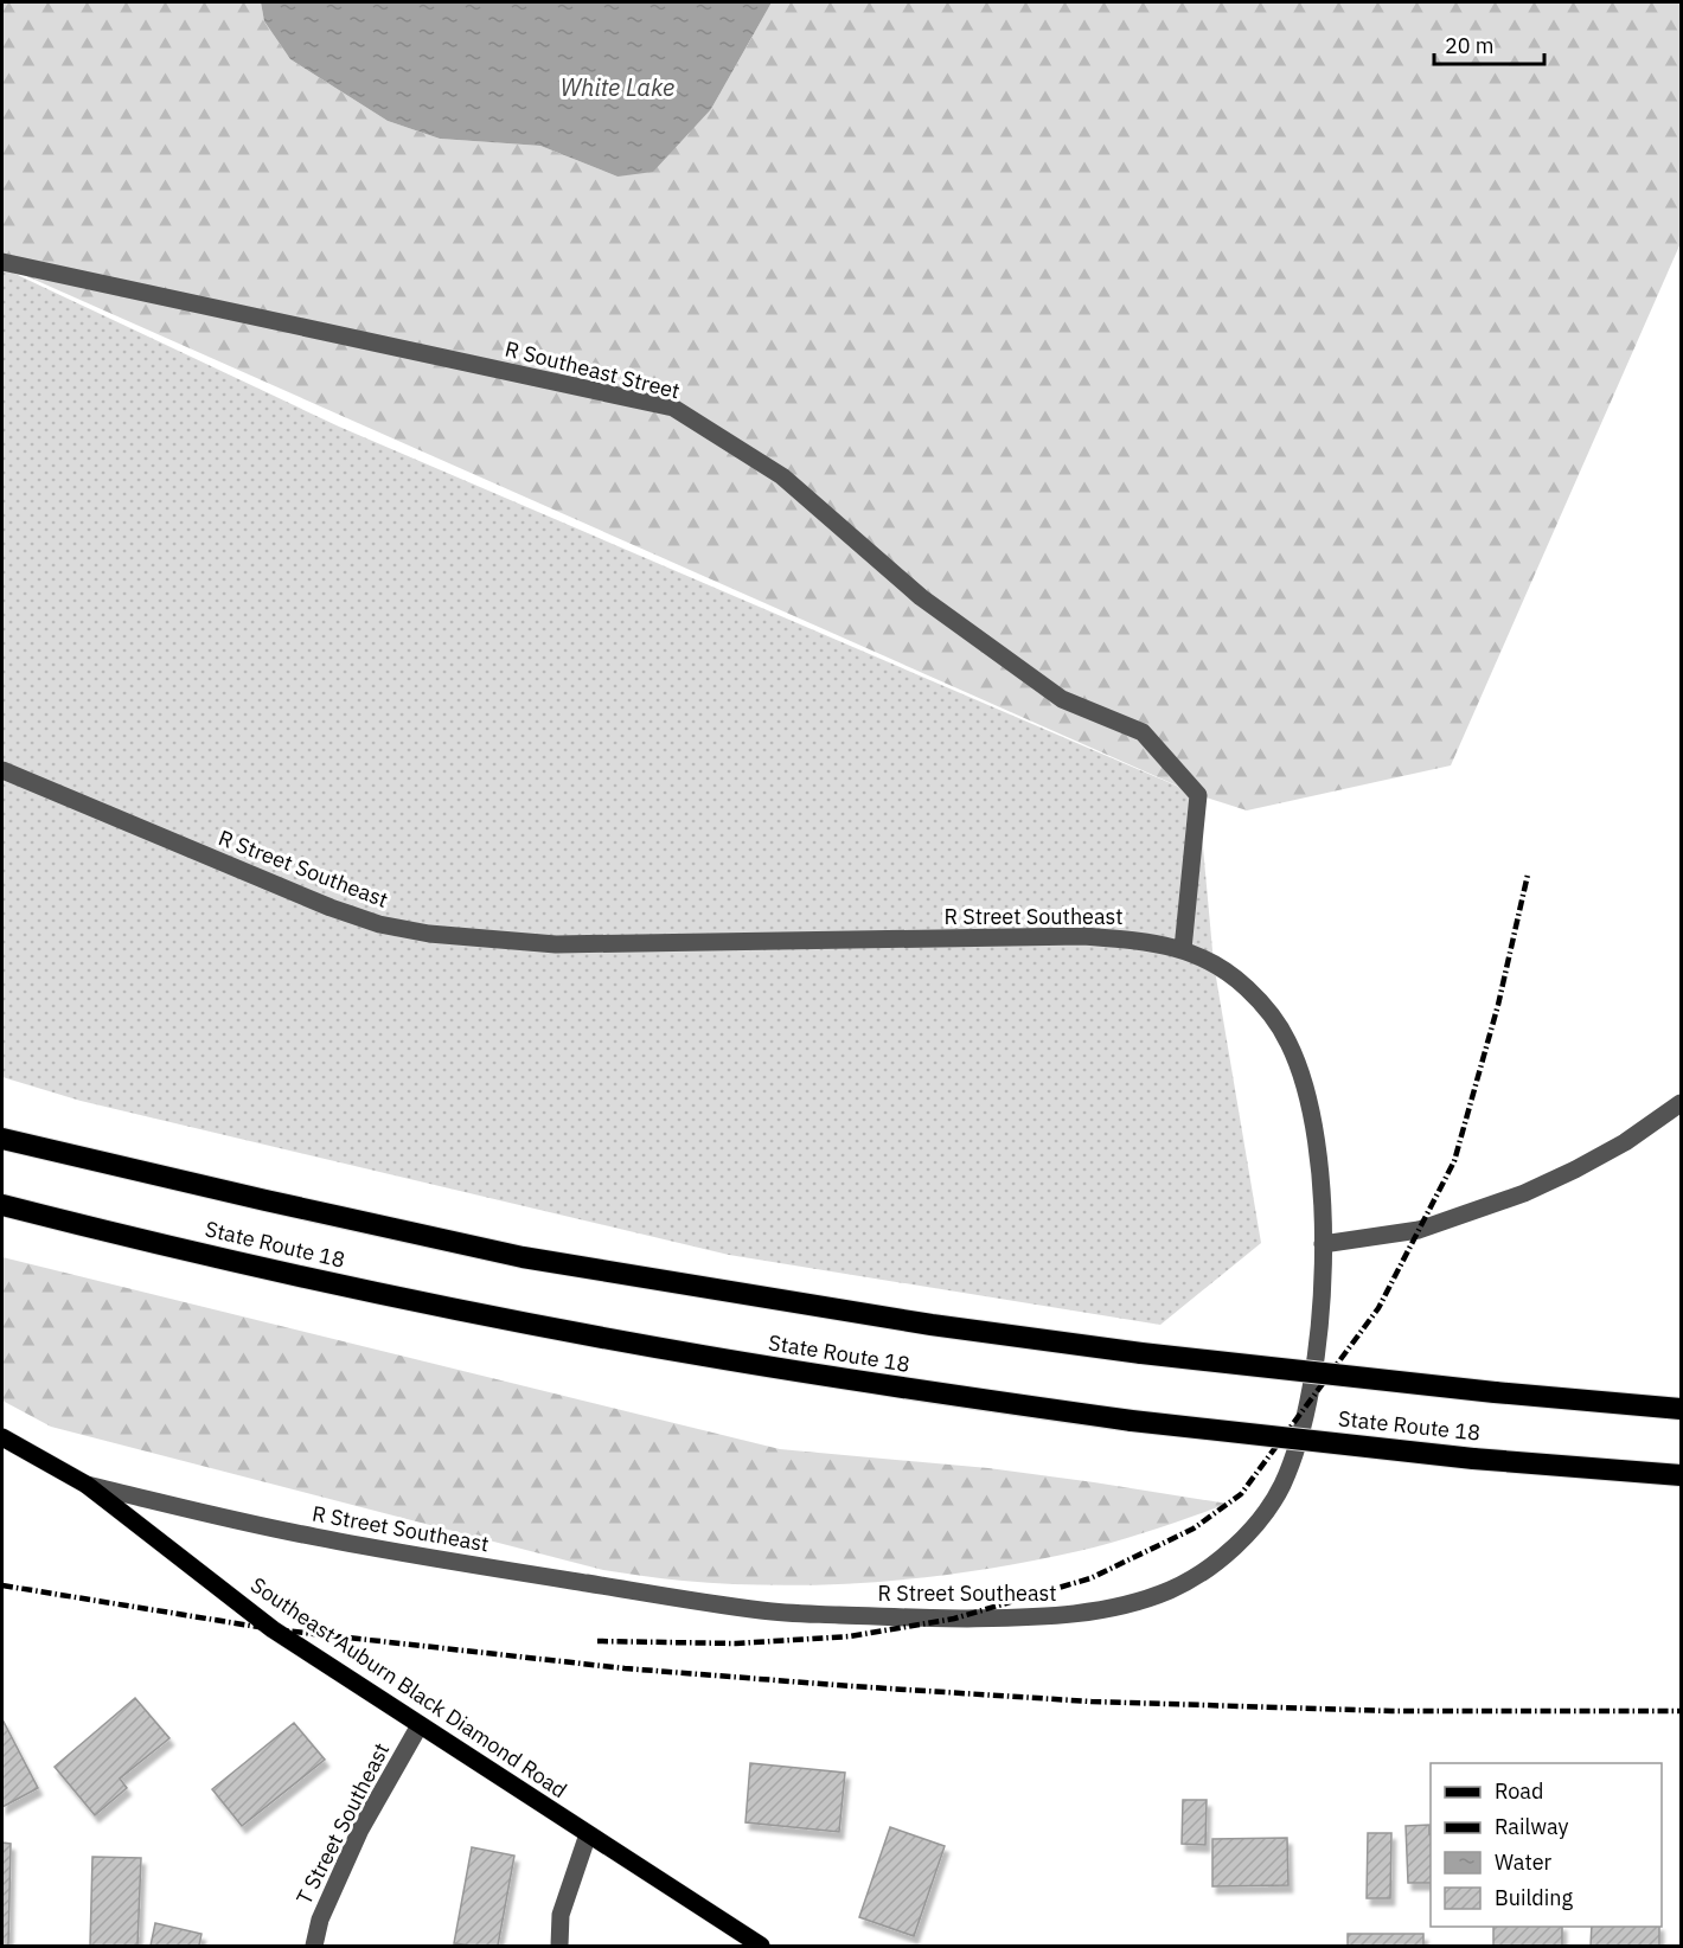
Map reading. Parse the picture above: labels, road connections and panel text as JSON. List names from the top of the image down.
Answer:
{
  "streets": {
    "highway": ["State Route 18"],
    "main road": ["Southeast Auburn Black Diamond Road"],
    "street": ["R Southeast Street", "R Street Southeast", "T Street Southeast"]
  },
  "crossings": [
    ["R Southeast Street", "R Street Southeast"],
    ["R Street Southeast", "Southeast Auburn Black Diamond Road"],
    ["Southeast Auburn Black Diamond Road", "T Street Southeast"]
  ],
  "water": ["White Lake"],
  "legend": [
    "Road",
    "Railway",
    "Water",
    "Building"
  ],
  "scale_bar": "20 m"
}
